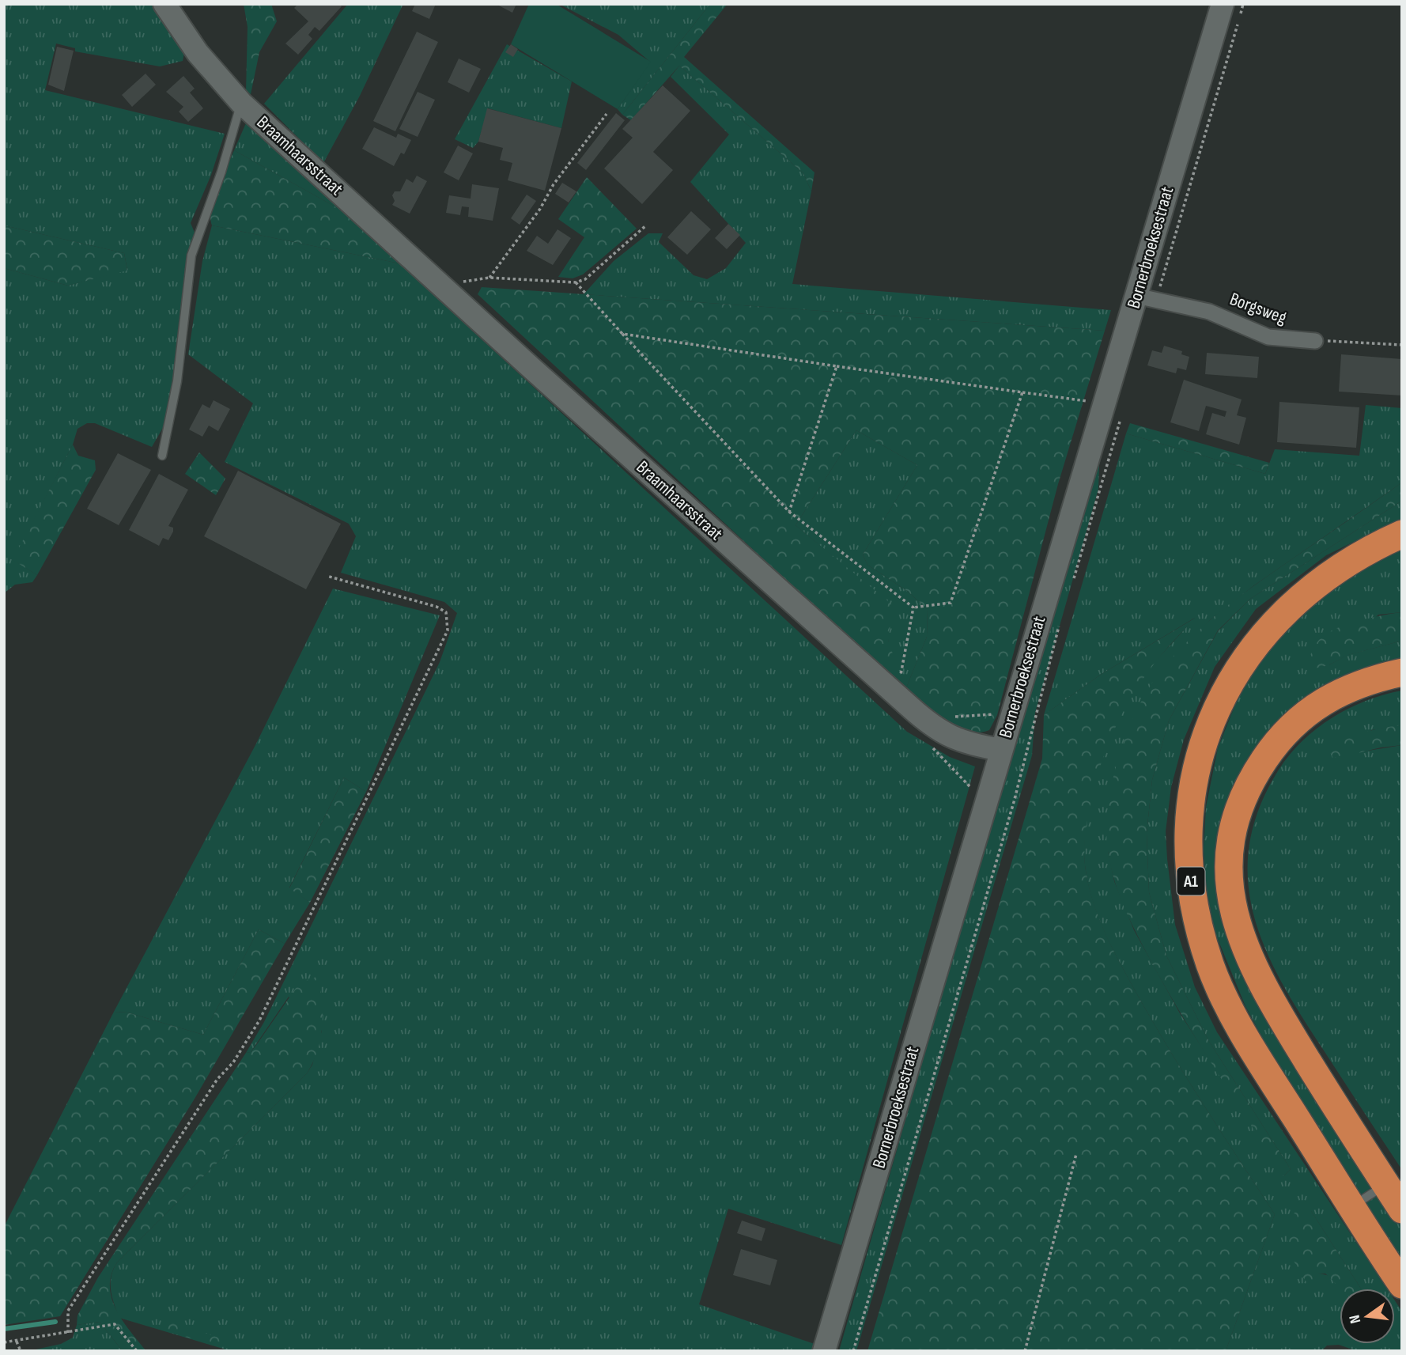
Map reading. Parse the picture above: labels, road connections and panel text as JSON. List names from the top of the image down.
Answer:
{
  "streets": {
    "highway": ["A1"],
    "main road": ["Braamhaarsstraat", "Bornerbroeksestraat"],
    "street": ["Borgsweg"]
  },
  "crossings": [
    ["Braamhaarsstraat", "Bornerbroeksestraat"],
    ["Bornerbroeksestraat", "Borgsweg"]
  ],
  "north": "left"
}
